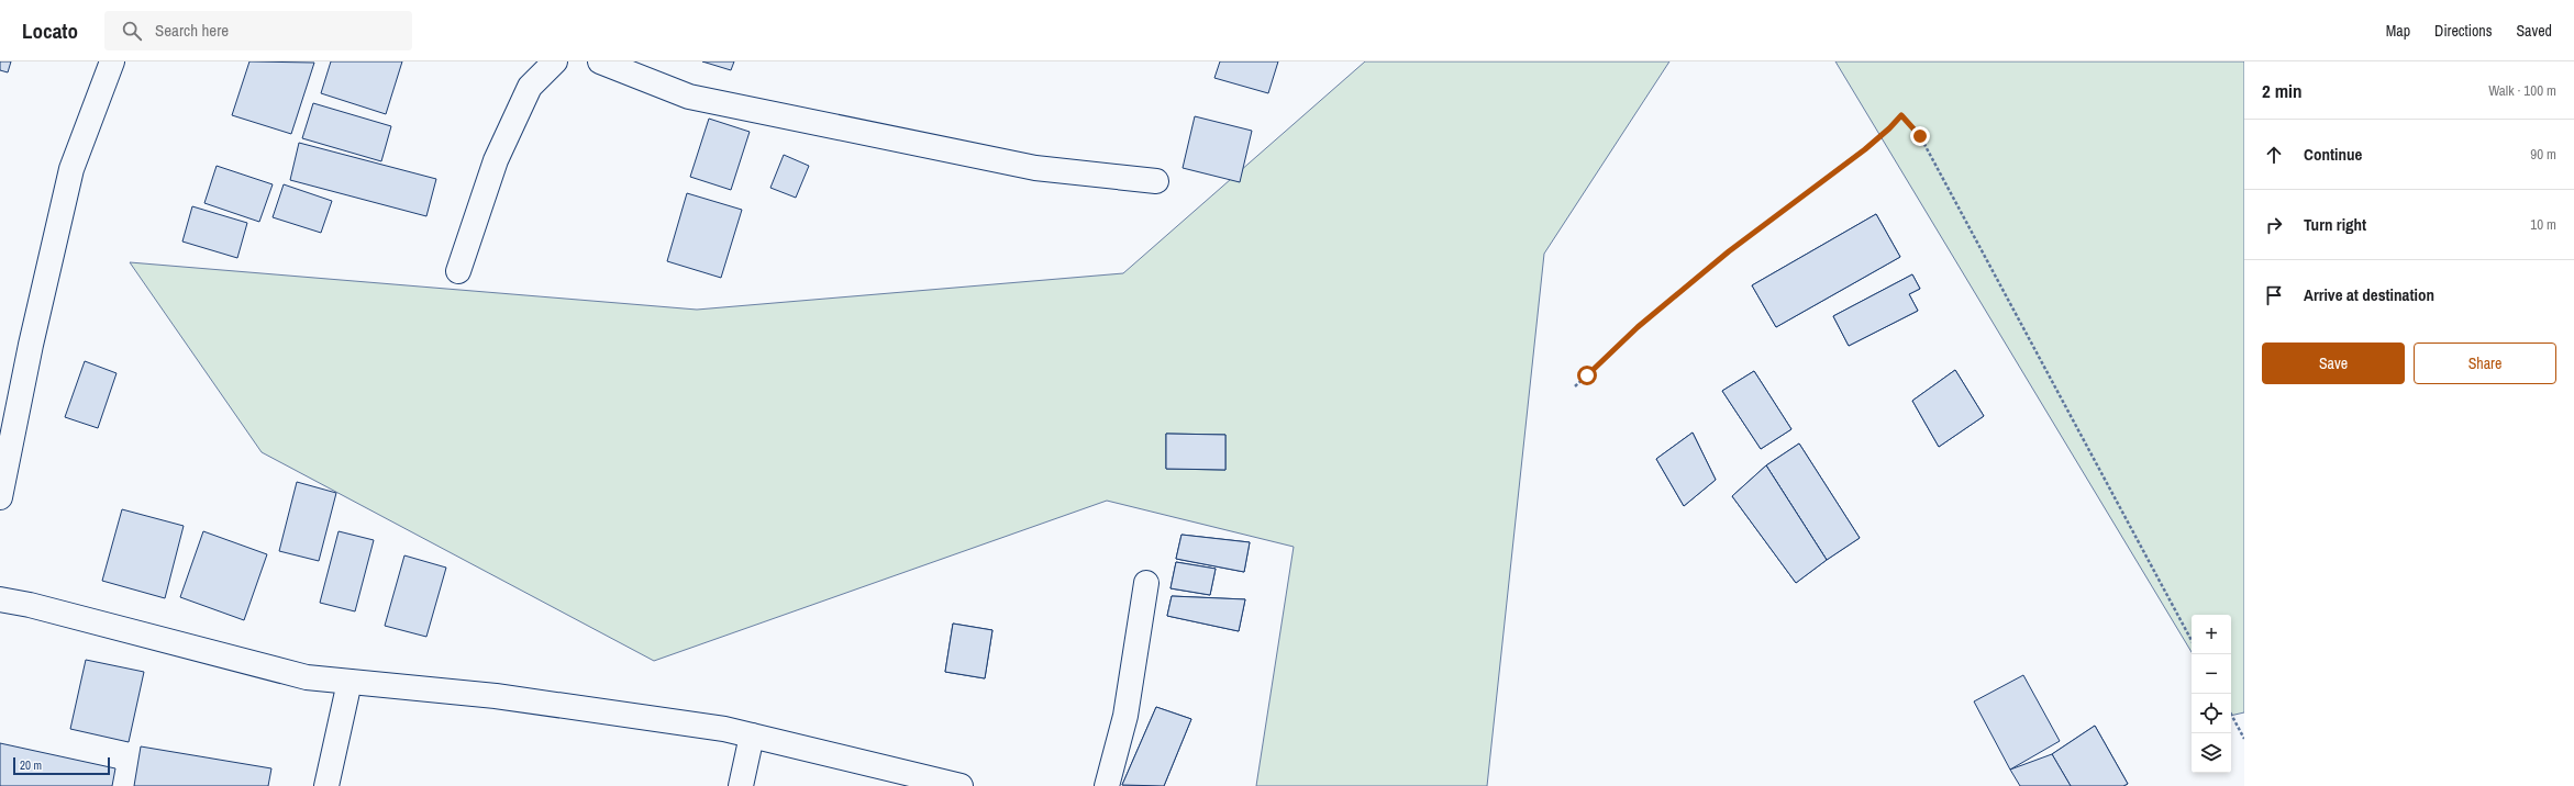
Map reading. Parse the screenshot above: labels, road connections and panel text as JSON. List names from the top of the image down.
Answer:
{
  "scale_bar": "20 m",
  "page": {
    "header": "Locato",
    "search": "Search here",
    "nav": ["Map", "Directions", "Saved"],
    "heading": ["2 min", "Walk · 100 m"],
    "list": [
      ["Continue", "90 m"],
      ["Turn right", "10 m"],
      "Arrive at destination"
    ],
    "buttons": ["Save", "Share"],
    "map_buttons": ["+", "−"],
    "scale": "20 m"
  }
}
